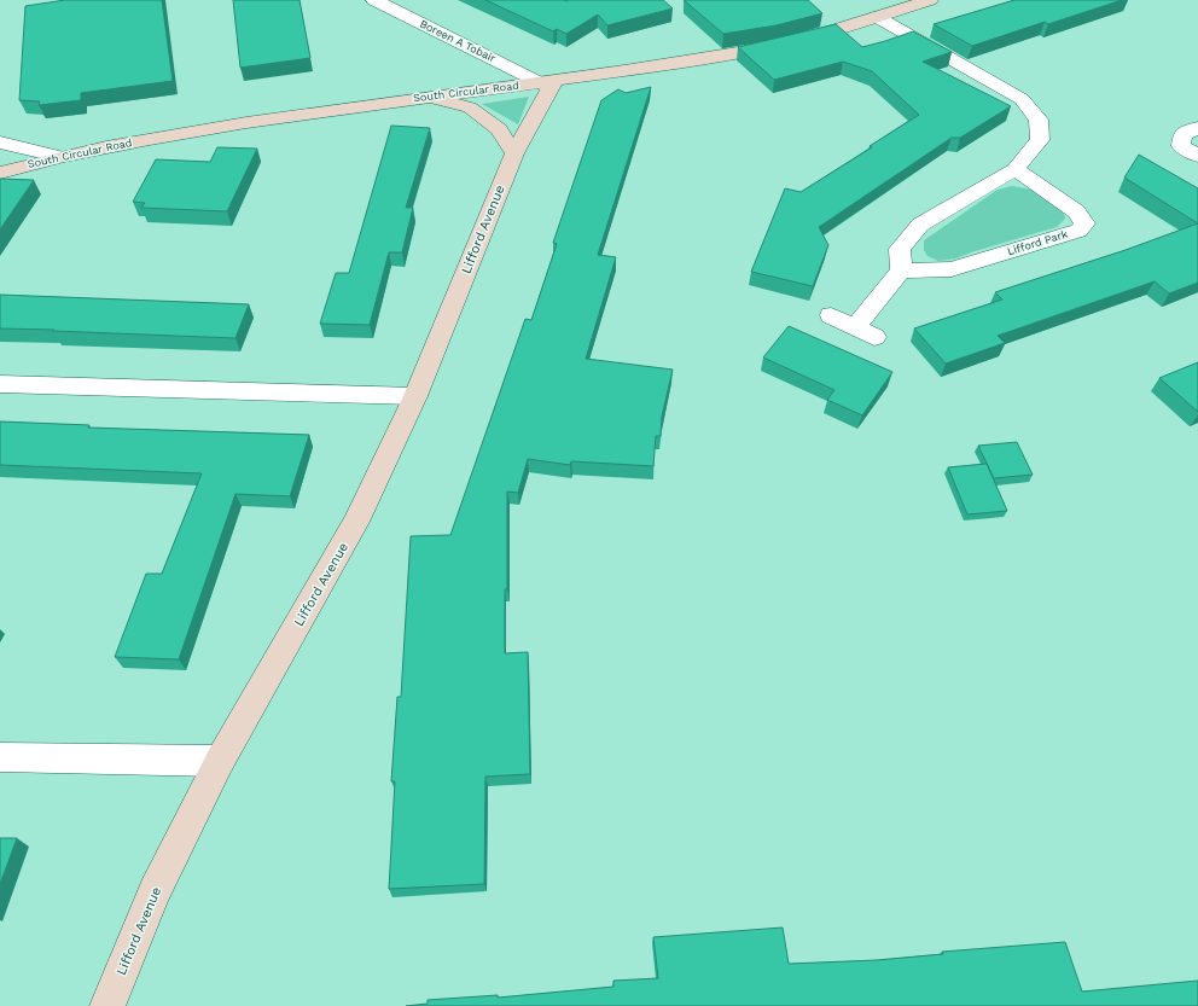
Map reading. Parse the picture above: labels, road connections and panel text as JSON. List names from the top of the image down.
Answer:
{
  "streets": {
    "street": [
      "Boreen A Tobair",
      "South Circular Road",
      "Lifford Avenue",
      "Lifford Park"
    ]
  },
  "crossings": [
    ["Boreen A Tobair", "South Circular Road"],
    ["Boreen A Tobair", "Lifford Avenue"],
    ["South Circular Road", "Lifford Avenue"]
  ]
}
